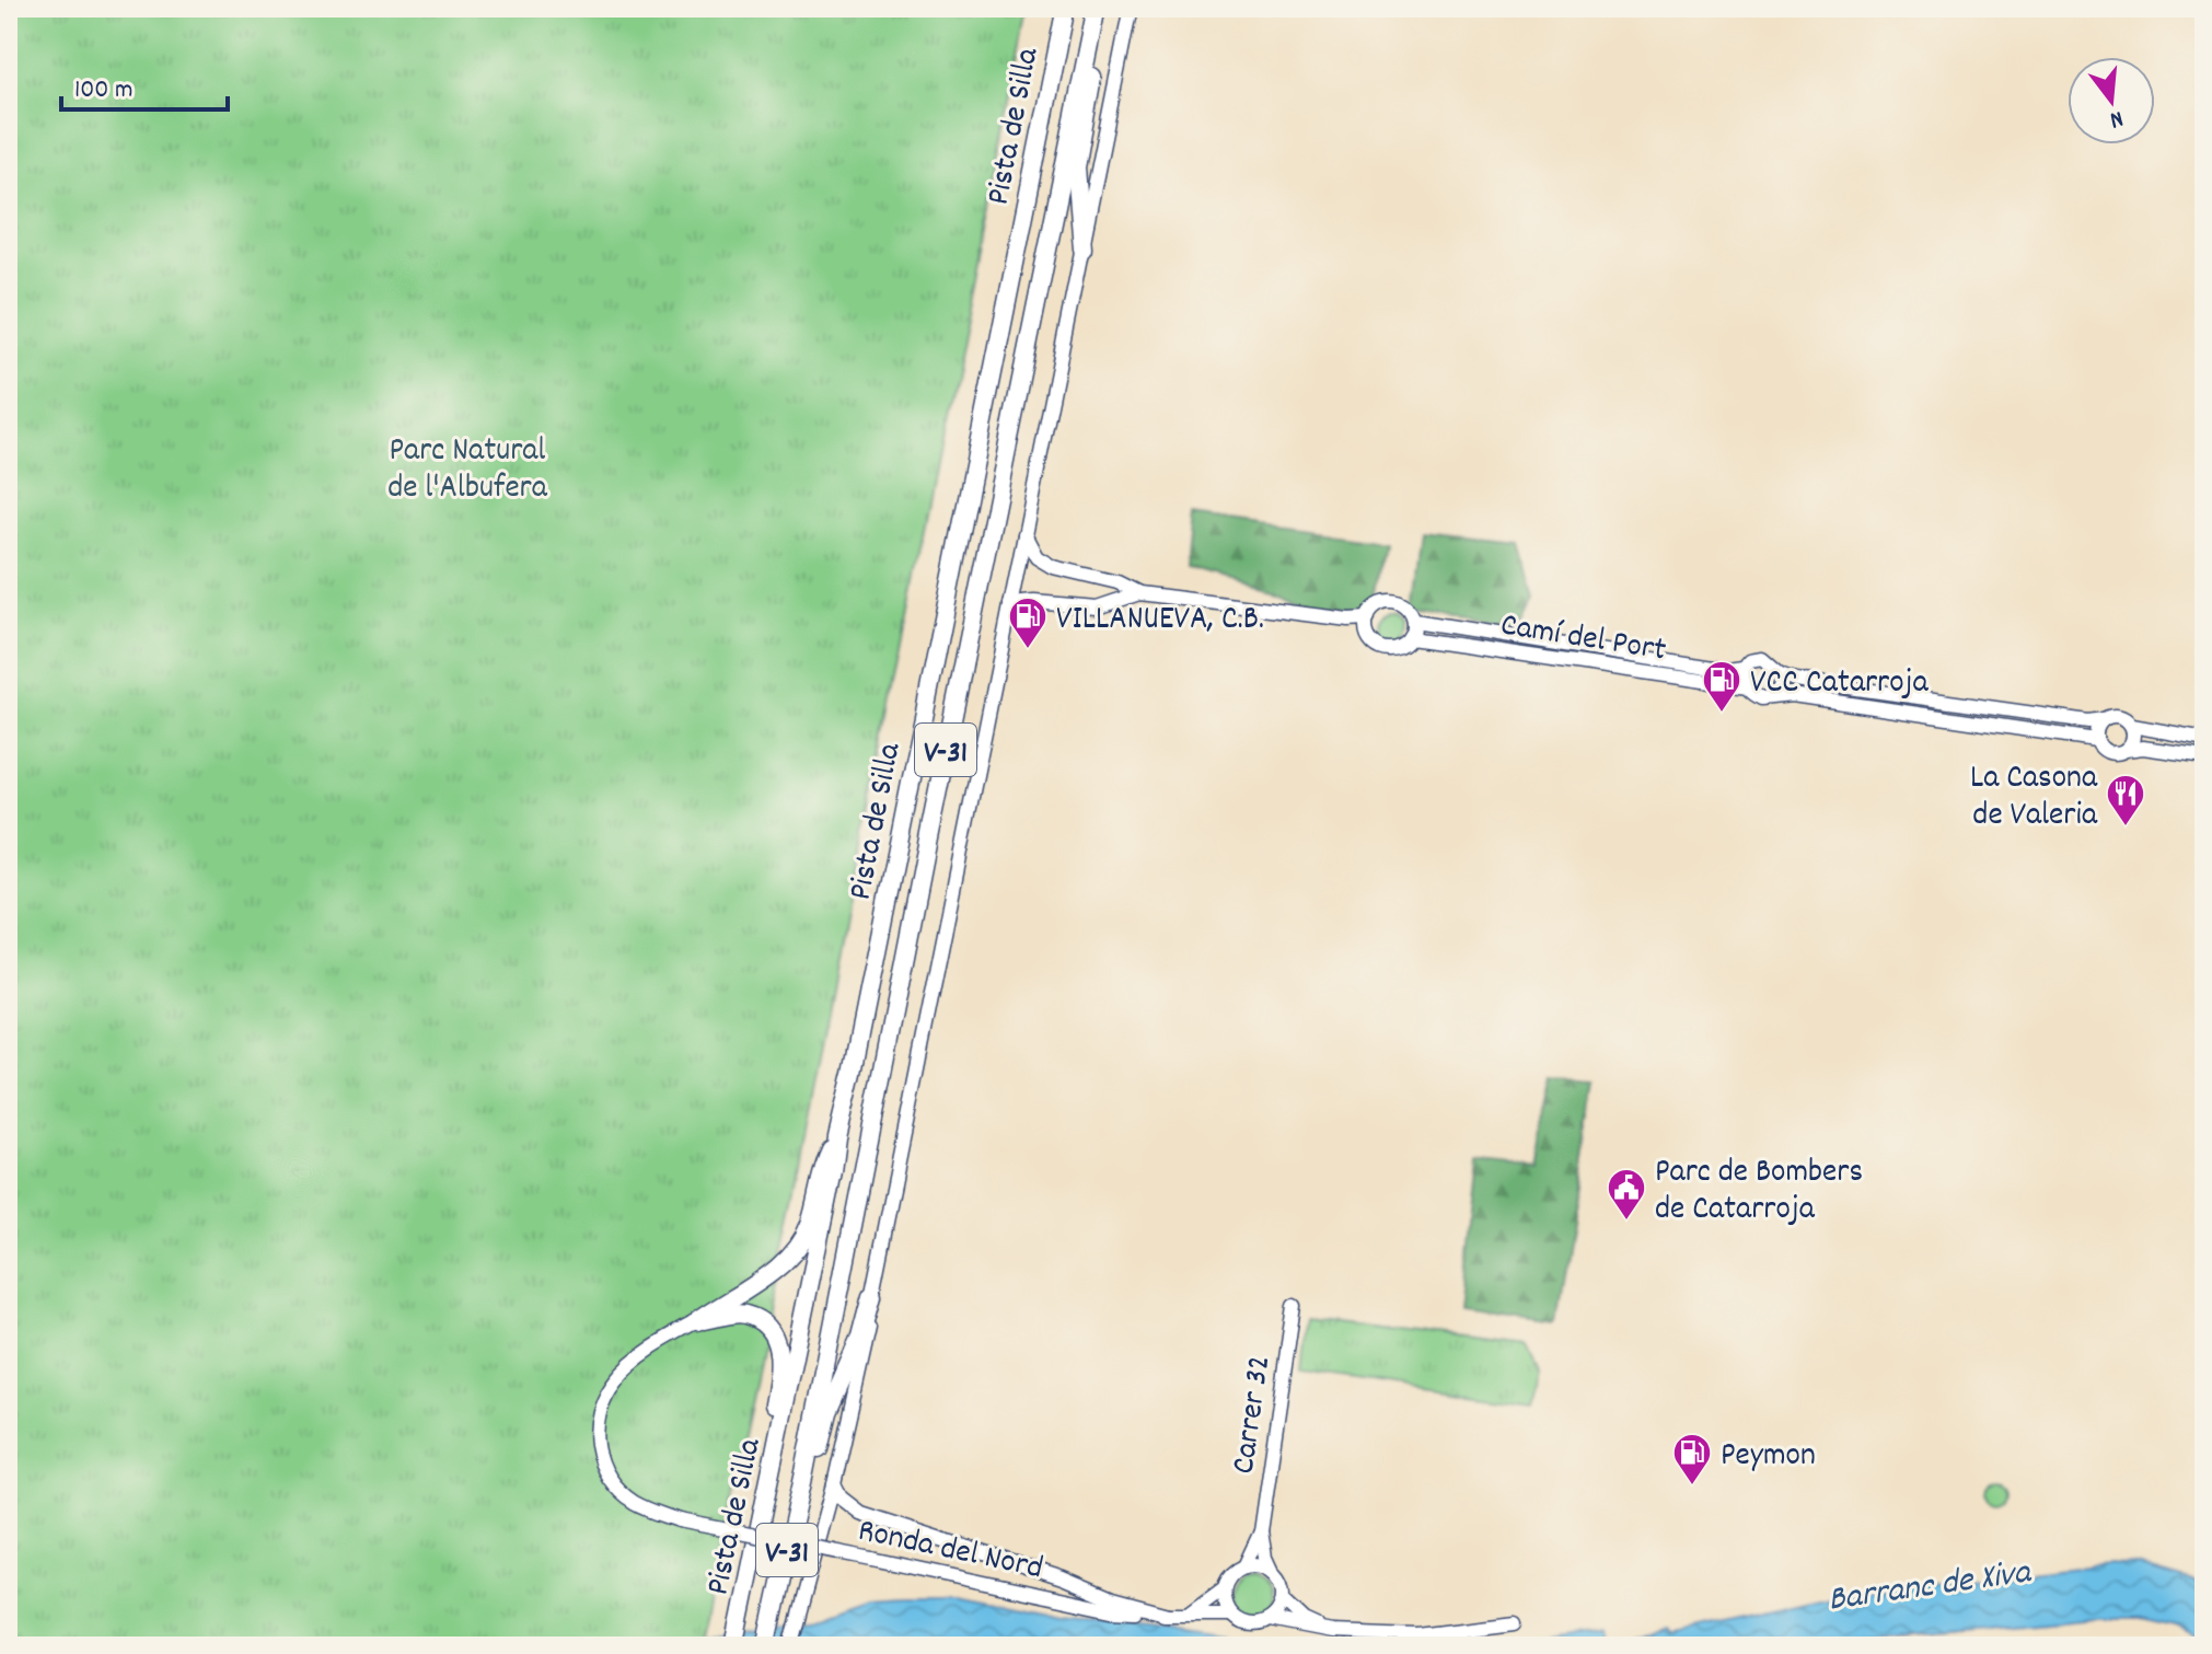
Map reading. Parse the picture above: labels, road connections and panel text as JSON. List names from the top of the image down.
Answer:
{
  "streets": {
    "highway": ["Pista de Silla", "V-31"],
    "street": ["Camí del Port", "Carrer 32", "Ronda del Nord"]
  },
  "crossings": [
    ["Carrer 32", "Ronda del Nord"]
  ],
  "water": ["Barranc de Xiva"],
  "parks": ["Parc Natural de l'Albufera"],
  "places": {
    "fuel station": ["VILLANUEVA, C.B.", "VCC Catarroja", "Peymon"],
    "restaurant": ["La Casona de Valeria"],
    "public building": ["Parc de Bombers de Catarroja"]
  },
  "scale_bar": "100 m",
  "north": "bottom"
}
